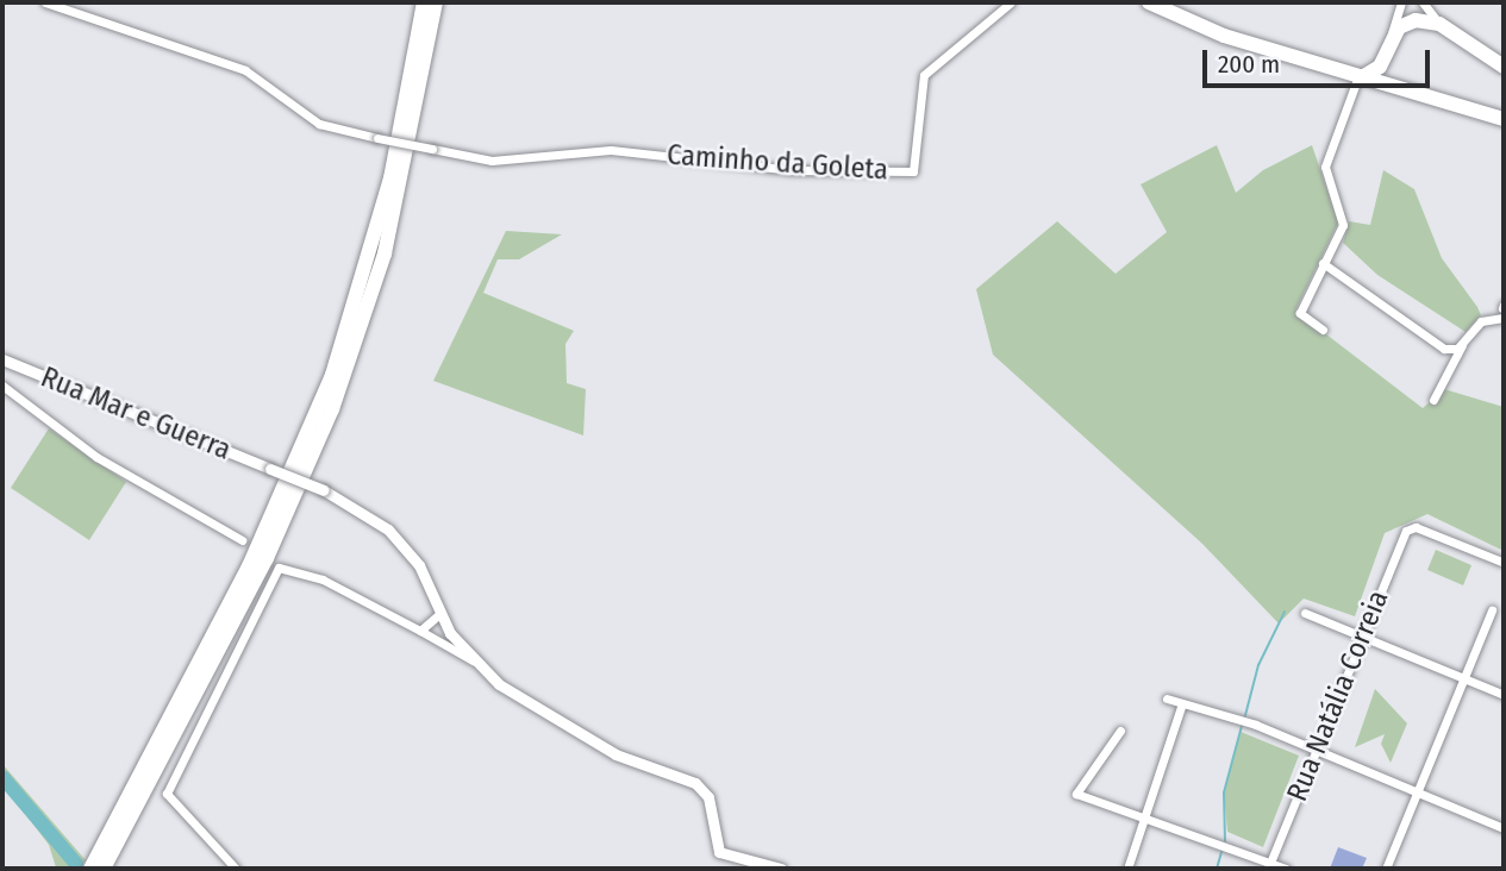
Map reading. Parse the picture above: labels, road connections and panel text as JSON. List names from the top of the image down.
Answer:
{
  "streets": {
    "street": ["Caminho da Goleta", "Rua Mar e Guerra", "Rua Natália Correia"]
  },
  "scale_bar": "200 m"
}
